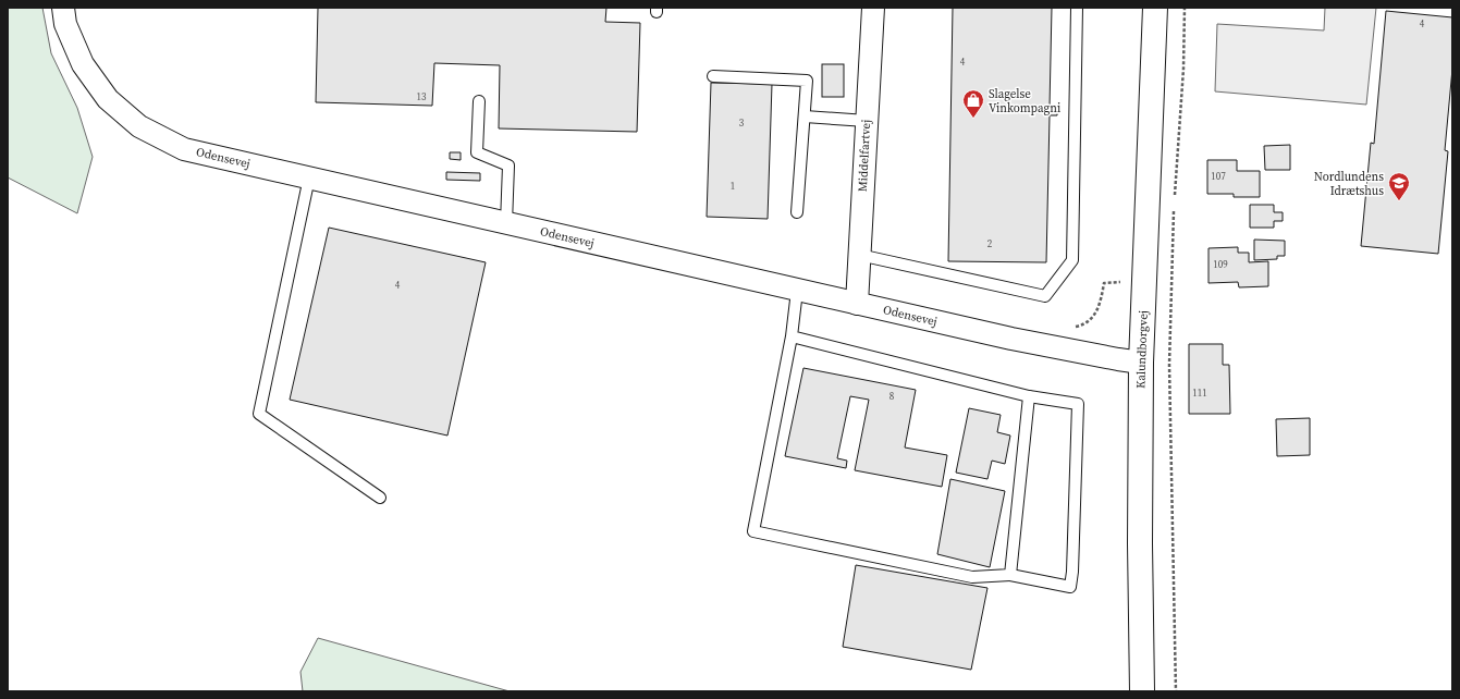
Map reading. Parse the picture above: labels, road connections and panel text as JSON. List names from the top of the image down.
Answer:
{
  "streets": {
    "street": ["Middelfartvej", "Odensevej", "Kalundborgvej"]
  },
  "crossings": [
    ["Middelfartvej", "Odensevej"],
    ["Odensevej", "Kalundborgvej"]
  ],
  "places": {
    "shop": ["Slagelse Vinkompagni"],
    "school or university": ["Nordlundens Idrætshus"]
  },
  "house_numbers": [
    "4",
    "4",
    "13",
    "3",
    "107",
    "1",
    "2",
    "109",
    "4",
    "111",
    "8"
  ]
}
